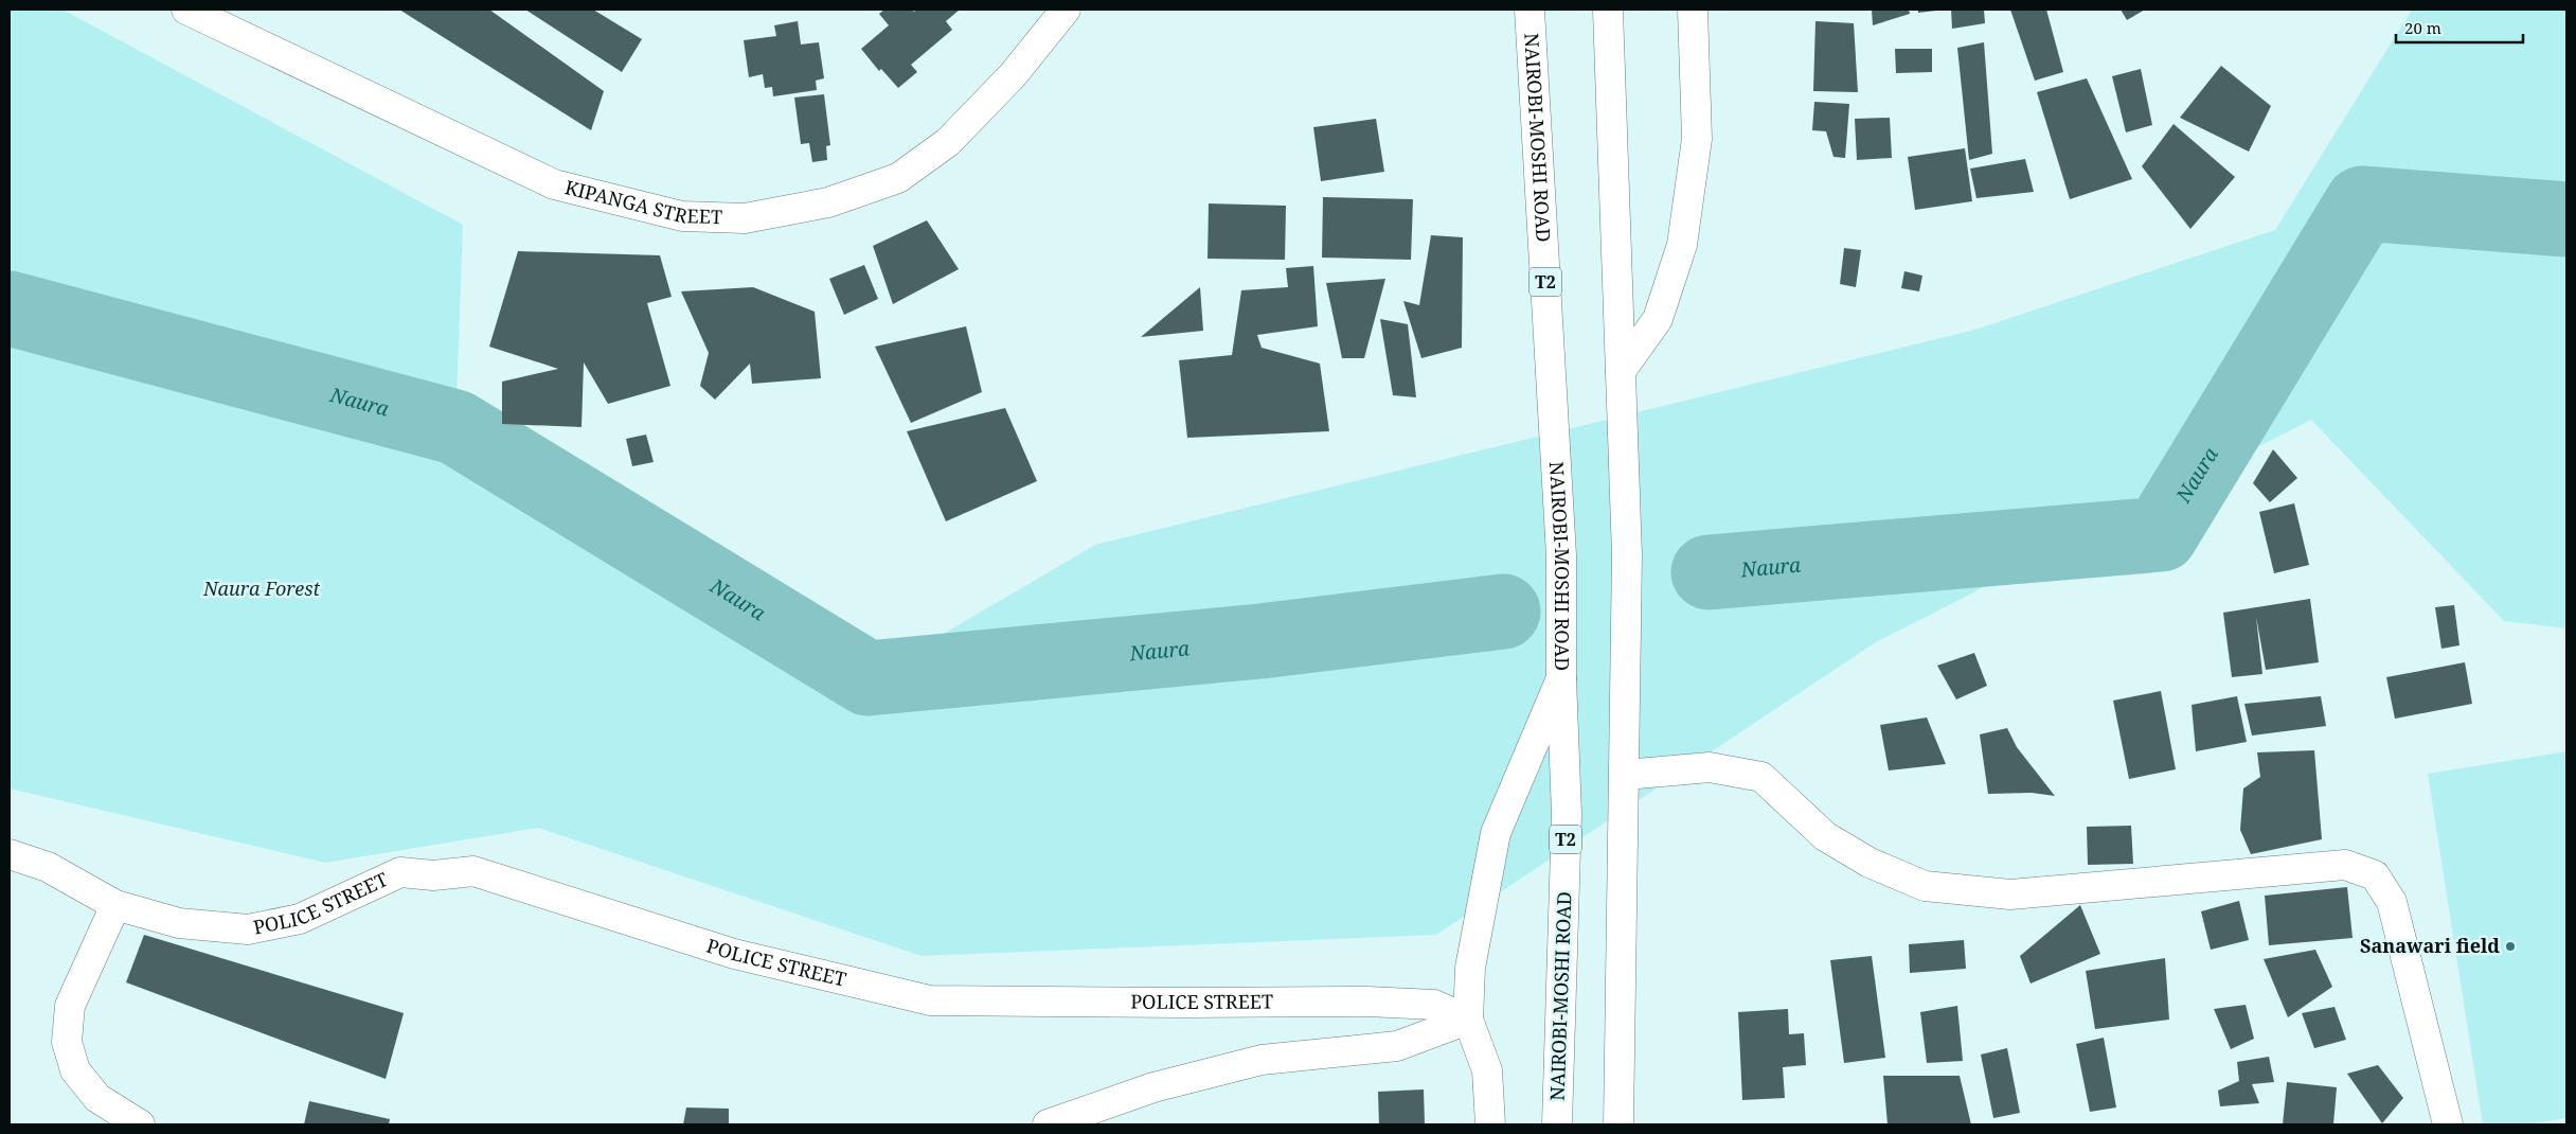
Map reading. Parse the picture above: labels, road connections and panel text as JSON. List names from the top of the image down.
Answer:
{
  "streets": {
    "main road": [
      "NAIROBI-MOSHI ROAD",
      "KIPANGA STREET",
      "T2",
      "POLICE STREET"
    ]
  },
  "water": ["Naura"],
  "parks": ["Naura Forest"],
  "places": ["Sanawari field"],
  "scale_bar": "20 m"
}
